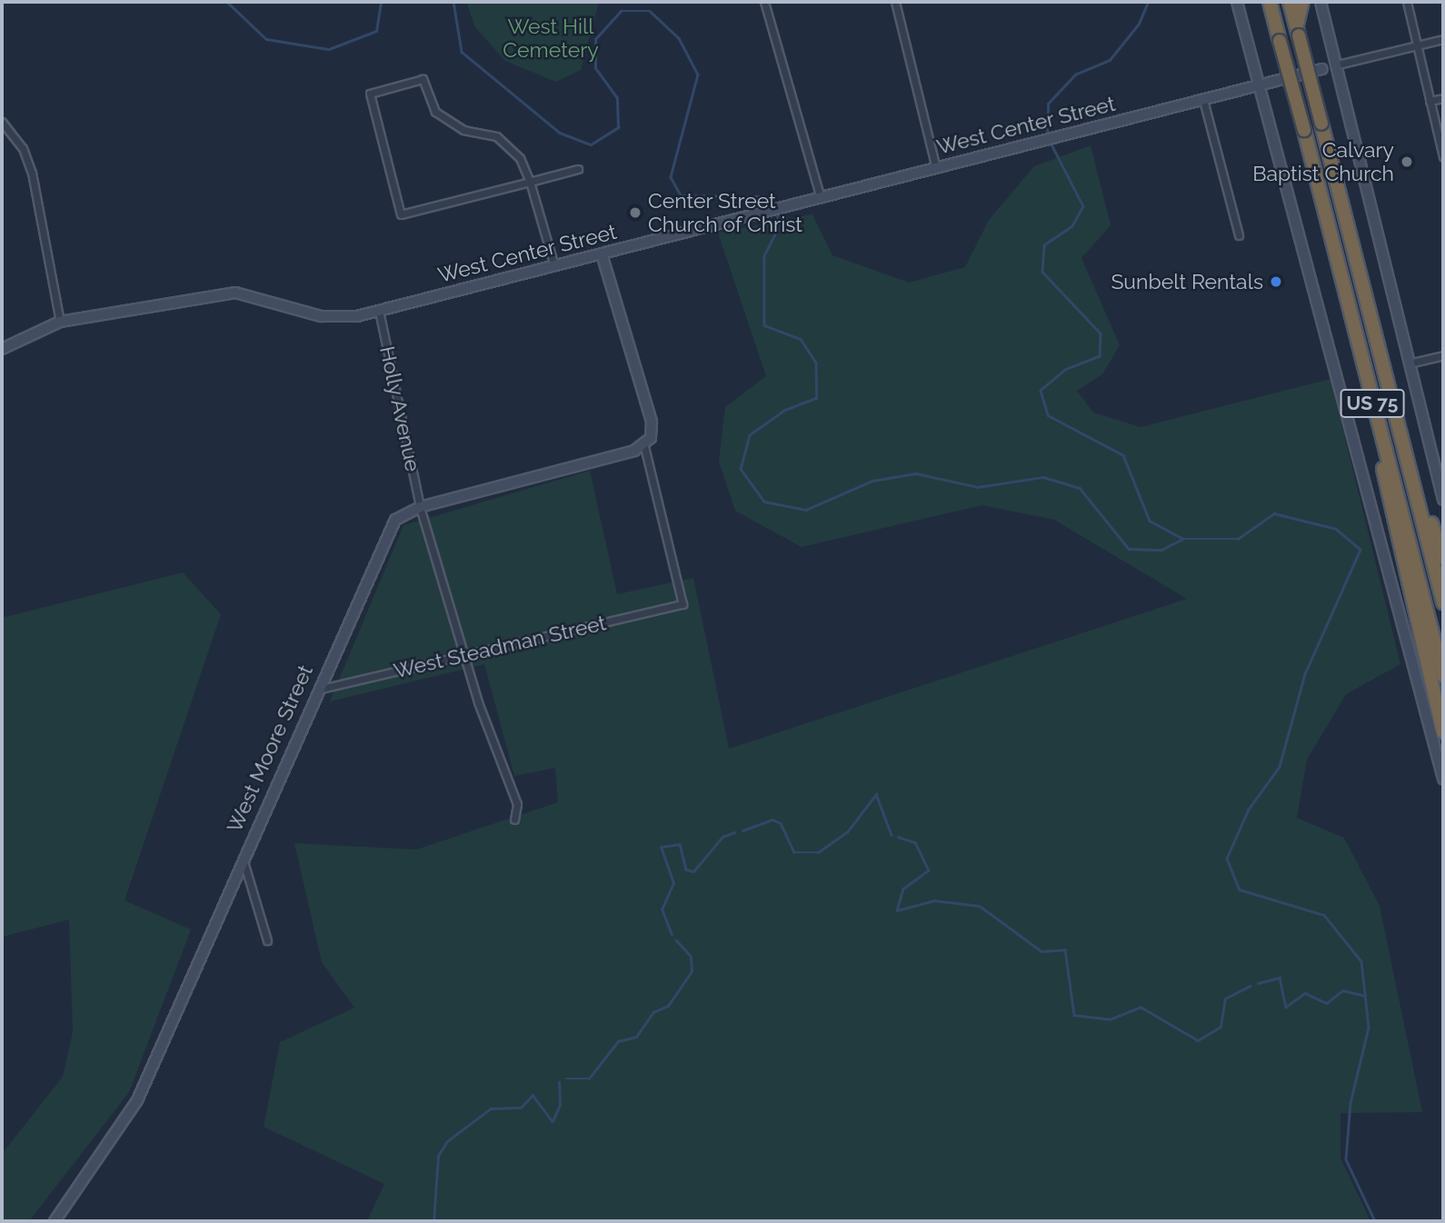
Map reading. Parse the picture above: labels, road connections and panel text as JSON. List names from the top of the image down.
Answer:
{
  "streets": {
    "highway": ["US 75"],
    "street": [
      "West Center Street",
      "Holly Avenue",
      "West Steadman Street",
      "West Moore Street"
    ]
  },
  "crossings": [
    ["West Center Street", "Holly Avenue"],
    ["Holly Avenue", "West Steadman Street"],
    ["Holly Avenue", "West Moore Street"],
    ["West Steadman Street", "West Moore Street"]
  ],
  "parks": ["West Hill Cemetery"],
  "places": ["Calvary Baptist Church", "Center Street Church of Christ", "Sunbelt Rentals"]
}
